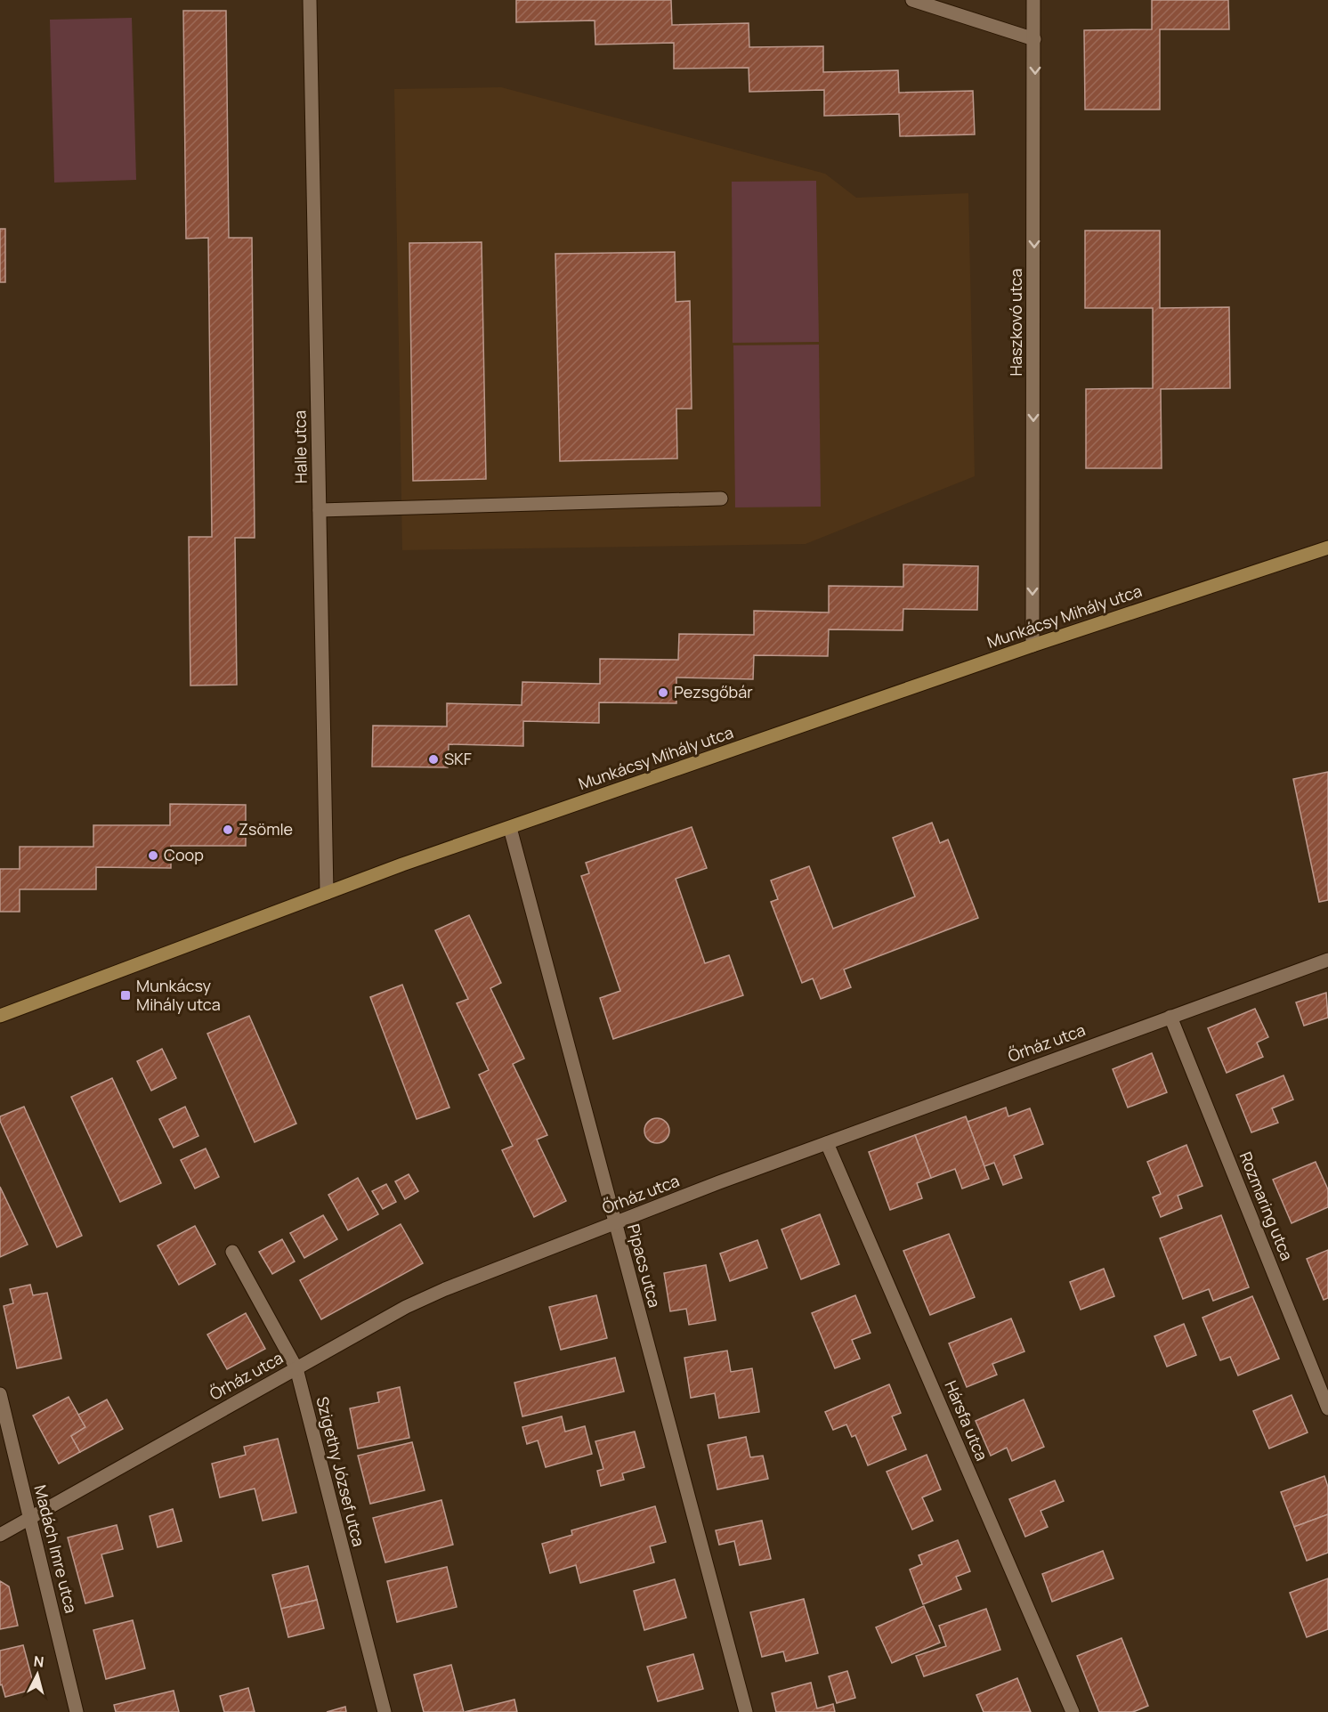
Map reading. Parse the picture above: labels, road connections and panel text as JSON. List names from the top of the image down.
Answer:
{
  "streets": {
    "street": [
      "Haszkovó utca",
      "Halle utca",
      "Munkácsy Mihály utca",
      "Őrház utca",
      "Rozmaring utca",
      "Pipacs utca",
      "Hársfa utca",
      "Szigethy József utca",
      "Madách Imre utca"
    ]
  },
  "crossings": [
    ["Haszkovó utca", "Munkácsy Mihály utca"],
    ["Halle utca", "Munkácsy Mihály utca"],
    ["Munkácsy Mihály utca", "Pipacs utca"],
    ["Őrház utca", "Rozmaring utca"],
    ["Őrház utca", "Pipacs utca"],
    ["Őrház utca", "Hársfa utca"],
    ["Őrház utca", "Szigethy József utca"],
    ["Őrház utca", "Madách Imre utca"]
  ],
  "one_way": ["Haszkovó utca"],
  "places": {
    "other": [
      "Pezsgőbár",
      "SKF",
      "Zsömle",
      "Coop"
    ],
    "transit": ["Munkácsy Mihály utca"]
  },
  "north": "top"
}
